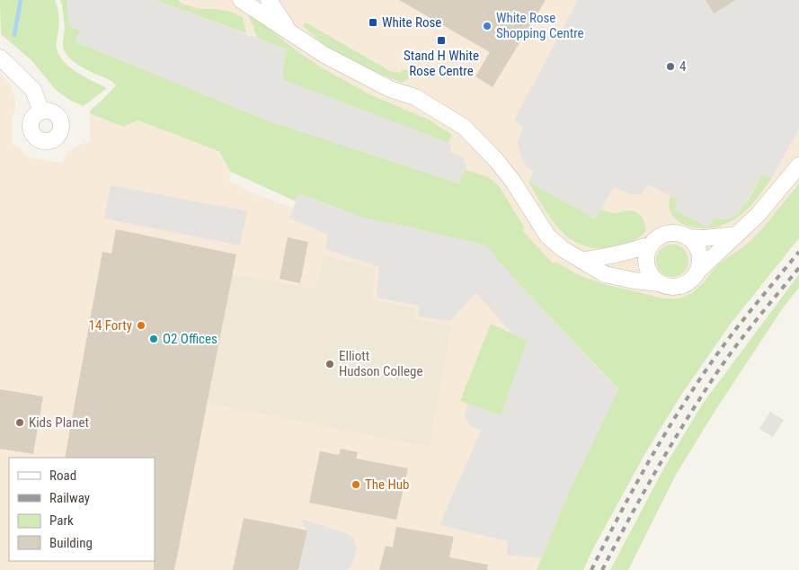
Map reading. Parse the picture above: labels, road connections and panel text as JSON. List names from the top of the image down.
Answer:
{
  "places": {
    "transit": ["White Rose", "Stand H White Rose Centre"],
    "other": [
      "White Rose Shopping Centre",
      "4",
      "14 Forty",
      "O2 Offices",
      "Elliott Hudson College",
      "Kids Planet",
      "The Hub"
    ]
  },
  "legend": [
    "Road",
    "Railway",
    "Park",
    "Building"
  ]
}
